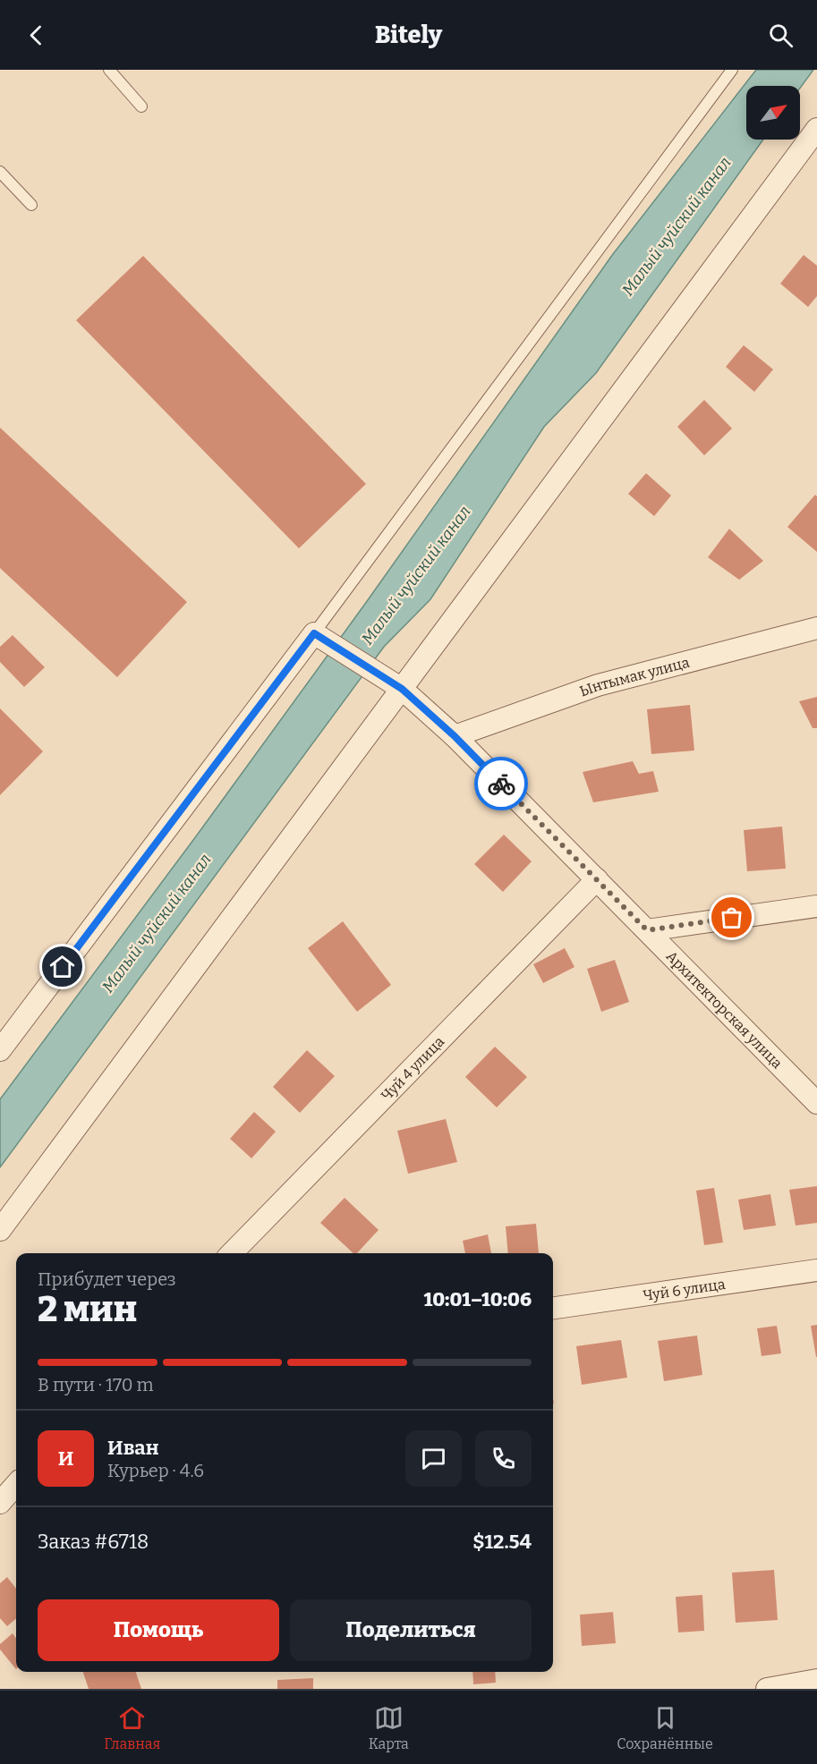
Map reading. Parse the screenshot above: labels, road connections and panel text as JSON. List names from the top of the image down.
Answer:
{
  "streets": {
    "street": [
      "Ынтымак улица",
      "Архитекторская улица",
      "Чуй 4 улица",
      "Чуй 6 улица"
    ]
  },
  "crossings": [
    ["Ынтымак улица", "Архитекторская улица"],
    ["Архитекторская улица", "Чуй 4 улица"]
  ],
  "water": ["Малый чуйский канал"],
  "north": "top right",
  "page": {
    "header": "Bitely",
    "heading": ["2 мин", "Прибудет через", "10:01–10:06"],
    "panel": [
      "Иван",
      "Курьер · 4.6",
      "Заказ #6718",
      "$12.54"
    ],
    "bar": "В пути · 170 m",
    "round": "И",
    "buttons": ["Помощь", "Поделиться"],
    "tabs": ["Главная", "Карта", "Сохранённые"]
  }
}
